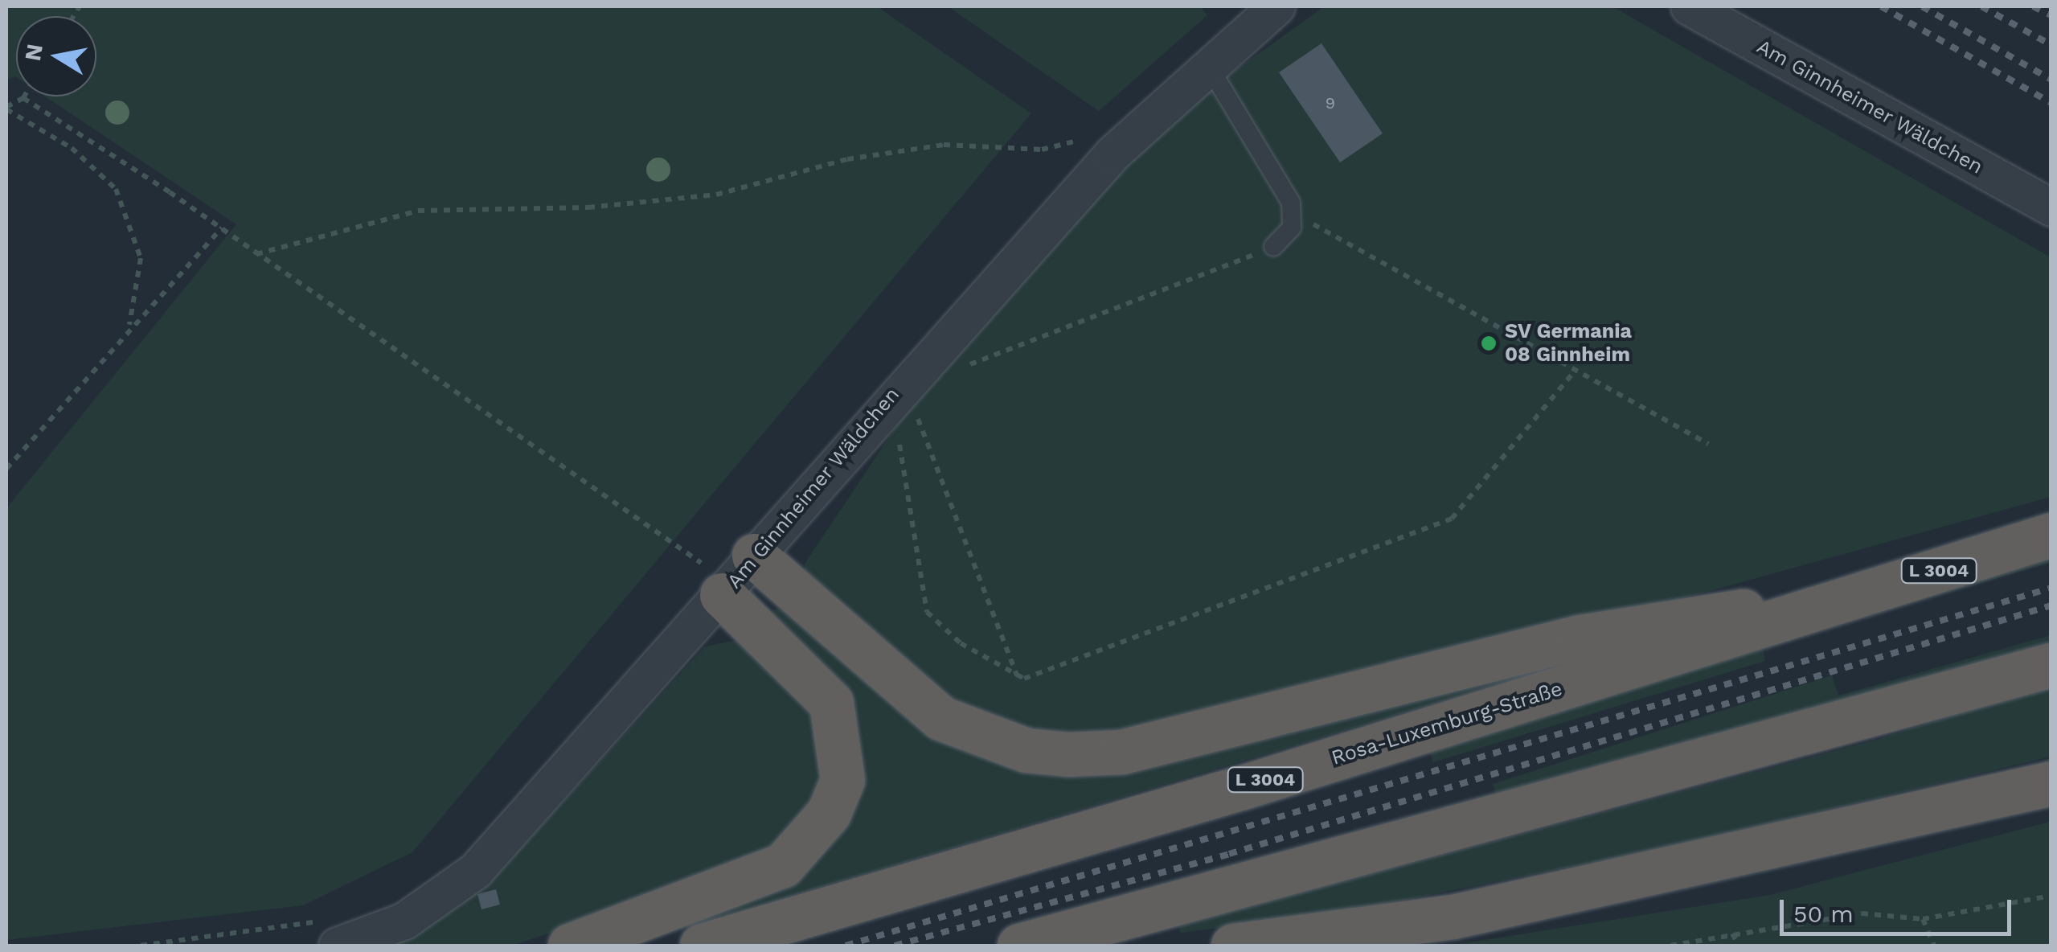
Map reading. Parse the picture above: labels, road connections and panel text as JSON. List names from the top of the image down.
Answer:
{
  "streets": {
    "highway": ["L 3004", "Rosa-Luxemburg-Straße"],
    "street": ["Am Ginnheimer Wäldchen"]
  },
  "places": ["SV Germania 08 Ginnheim"],
  "house_numbers": ["9"],
  "scale_bar": "50 m",
  "north": "left"
}
